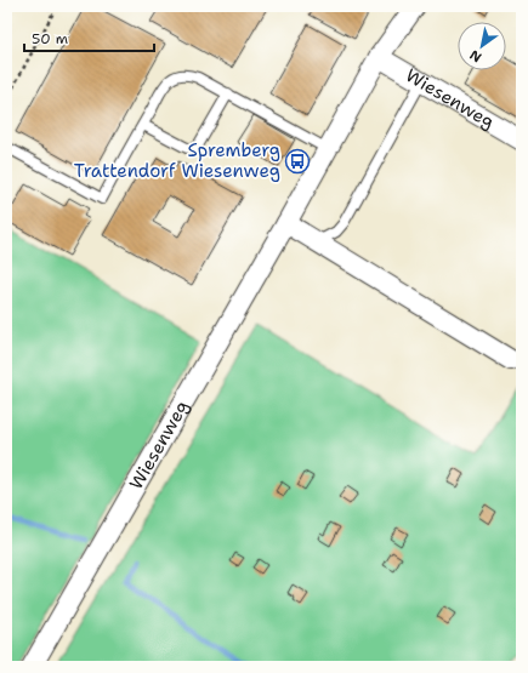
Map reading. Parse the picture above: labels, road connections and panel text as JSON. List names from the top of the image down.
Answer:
{
  "streets": {
    "street": ["Wiesenweg"]
  },
  "places": {
    "bus stop": ["Spremberg Trattendorf Wiesenweg"]
  },
  "scale_bar": "50 m",
  "north": "bottom left"
}
